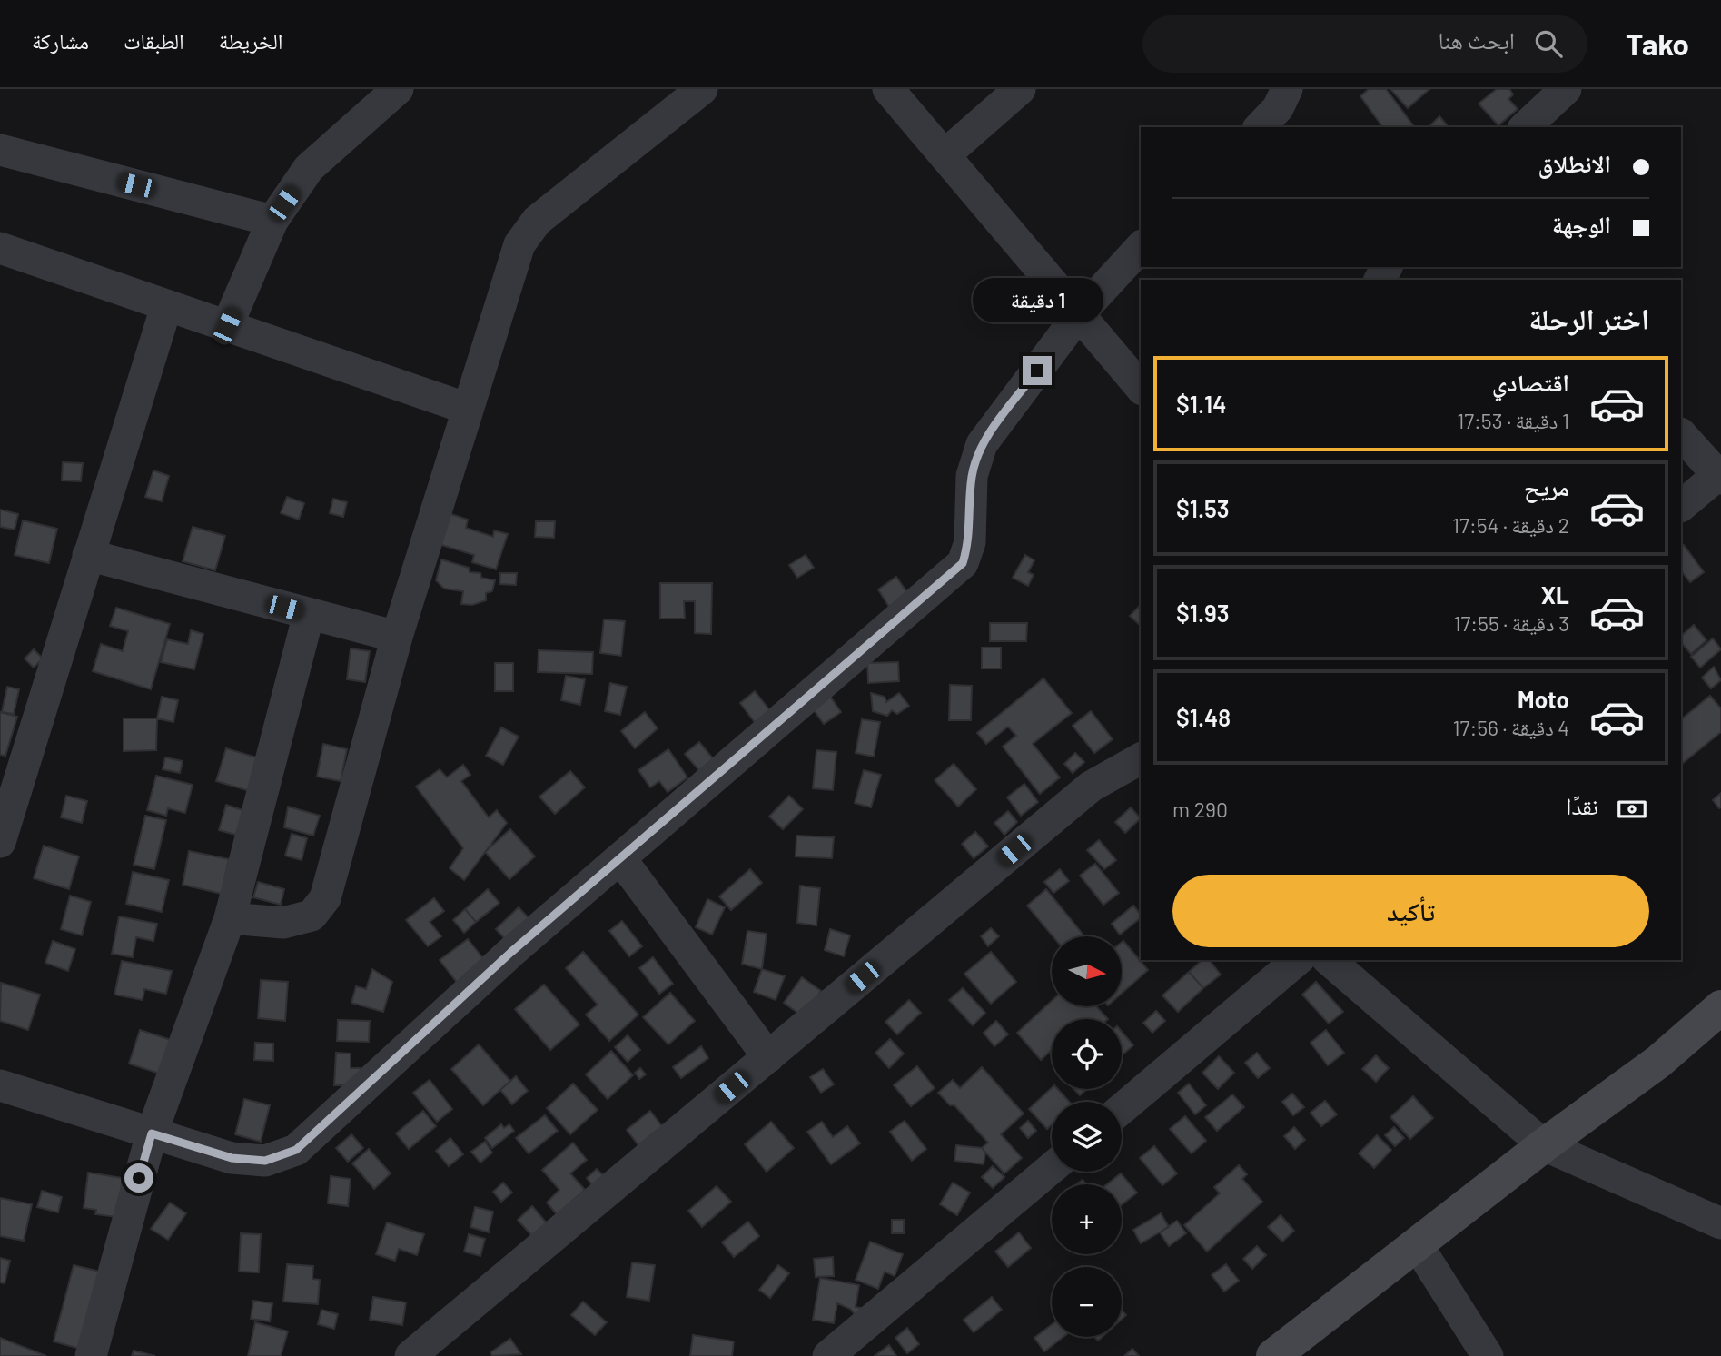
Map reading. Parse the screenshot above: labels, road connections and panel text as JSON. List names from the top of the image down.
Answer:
{
  "north": "right",
  "page": {
    "header": "Tako",
    "search": "ابحث هنا",
    "nav": ["الخريطة", "الطبقات", "مشاركة"],
    "banner": ["الانطلاق", "الوجهة"],
    "bubble": "1 دقيقة",
    "heading": "اختر الرحلة",
    "list": [
      {
        "name": "اقتصادي",
        "note": "1 دقيقة · 17:53",
        "value": "$1.14"
      },
      {
        "name": "مريح",
        "note": "2 دقيقة · 17:54",
        "value": "$1.53"
      },
      {
        "name": "XL",
        "note": "3 دقيقة · 17:55",
        "value": "$1.93"
      },
      {
        "name": "Moto",
        "note": "4 دقيقة · 17:56",
        "value": "$1.48"
      }
    ],
    "pay": ["نقدًا", "290 m"],
    "buttons": "تأكيد",
    "map_buttons": ["+", "−"]
  }
}
